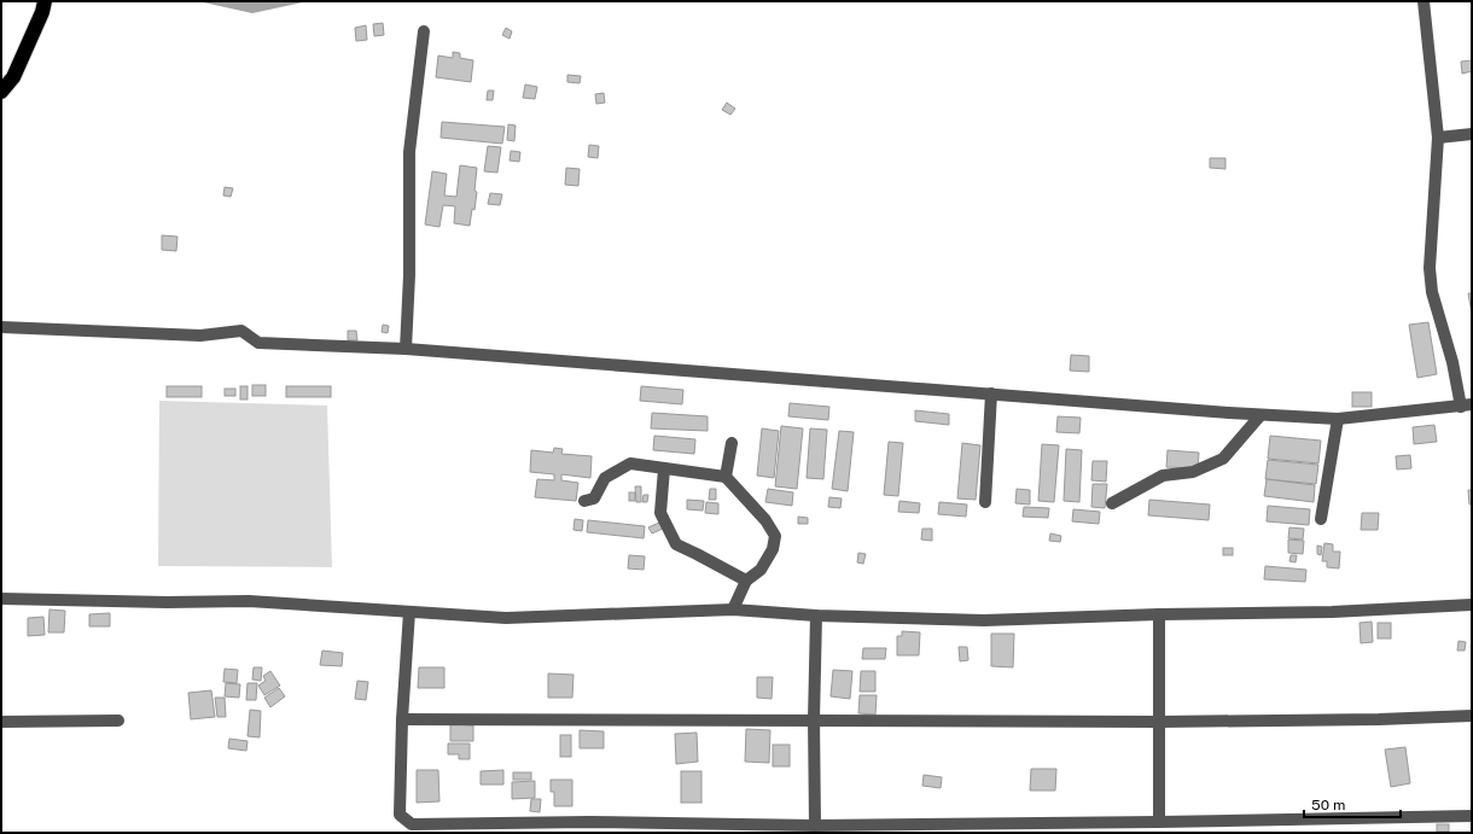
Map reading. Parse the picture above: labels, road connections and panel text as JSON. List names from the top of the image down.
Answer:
{
  "scale_bar": "50 m"
}
